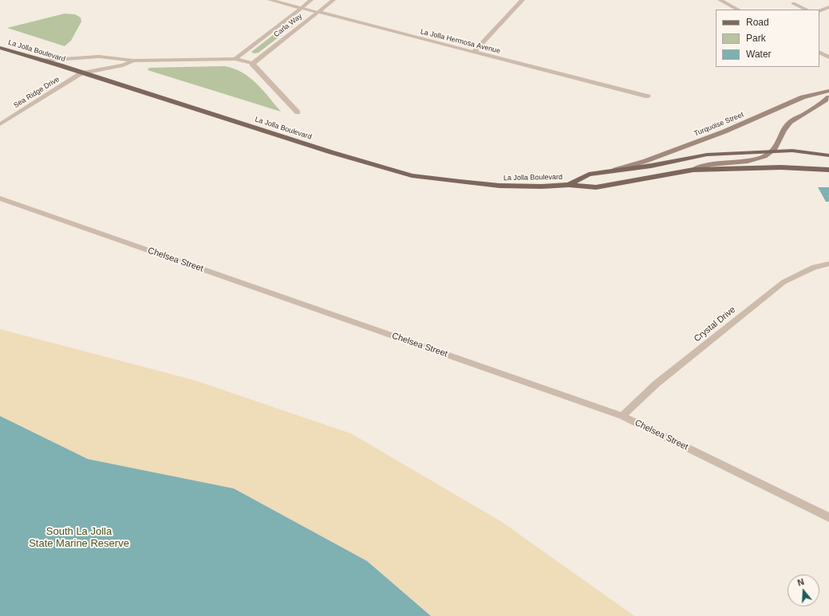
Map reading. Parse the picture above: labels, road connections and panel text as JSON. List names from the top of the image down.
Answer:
{
  "streets": {
    "main road": ["La Jolla Boulevard", "Turquoise Street"],
    "street": [
      "Carla Way",
      "La Jolla Hermosa Avenue",
      "Sea Ridge Drive",
      "Chelsea Street",
      "Crystal Drive"
    ]
  },
  "crossings": [
    ["Carla Way", "La Jolla Hermosa Avenue"],
    ["La Jolla Boulevard", "Sea Ridge Drive"],
    ["La Jolla Boulevard", "Turquoise Street"],
    ["Chelsea Street", "Crystal Drive"]
  ],
  "parks": ["South La Jolla State Marine Reserve"],
  "legend": ["Road", "Park", "Water"],
  "north": "top"
}
